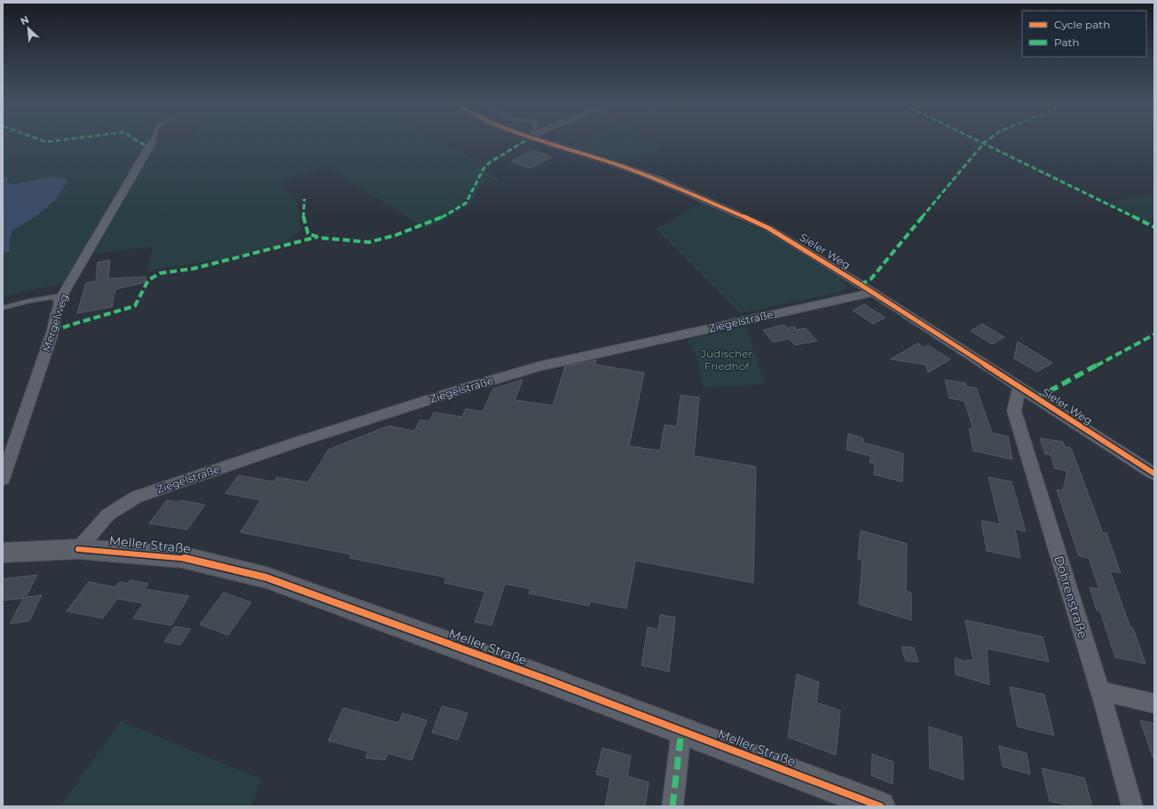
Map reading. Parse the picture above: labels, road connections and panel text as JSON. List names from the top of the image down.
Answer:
{
  "streets": {
    "main road": ["Meller Straße"],
    "street": [
      "Sieler Weg",
      "Ziegelstraße",
      "Mergelweg",
      "Döhrenstraße"
    ]
  },
  "crossings": [
    ["Sieler Weg", "Ziegelstraße"],
    ["Sieler Weg", "Döhrenstraße"],
    ["Ziegelstraße", "Meller Straße"]
  ],
  "parks": ["Jüdischer Friedhof"],
  "legend": ["Cycle path", "Path"],
  "north": "top left"
}
